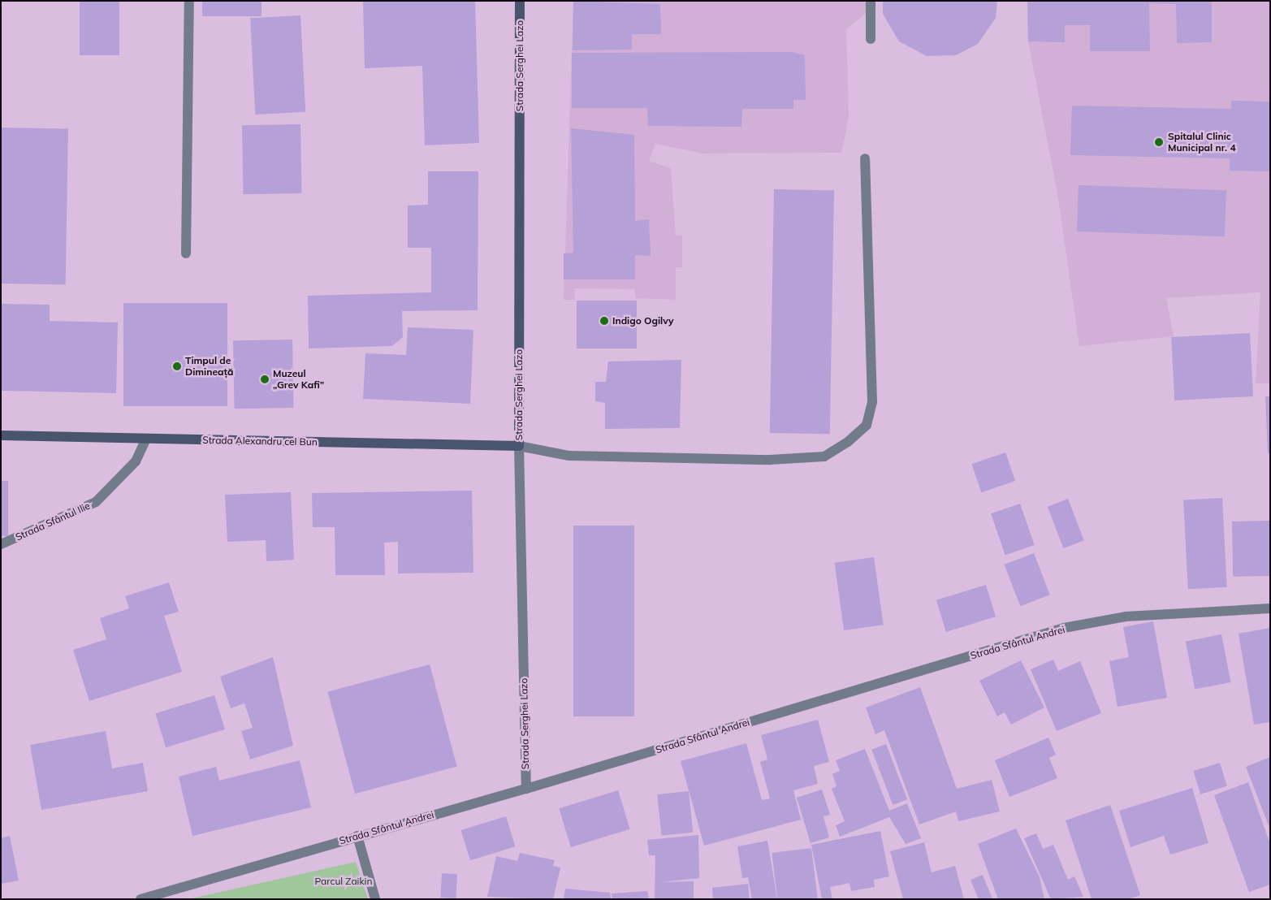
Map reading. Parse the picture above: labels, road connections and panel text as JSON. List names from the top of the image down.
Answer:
{
  "streets": {
    "main road": ["Strada Serghei Lazo", "Strada Alexandru cel Bun"],
    "street": ["Strada Sfântul Ilie", "Strada Sfântul Andrei"]
  },
  "crossings": [
    ["Strada Serghei Lazo", "Strada Alexandru cel Bun"],
    ["Strada Serghei Lazo", "Strada Sfântul Andrei"],
    ["Strada Alexandru cel Bun", "Strada Sfântul Ilie"]
  ],
  "parks": ["Parcul Zaikin"],
  "places": [
    "Spitalul Clinic Municipal nr. 4",
    "Indigo Ogilvy",
    "Timpul de Dimineață",
    "Muzeul „Grev Kafi”"
  ]
}
